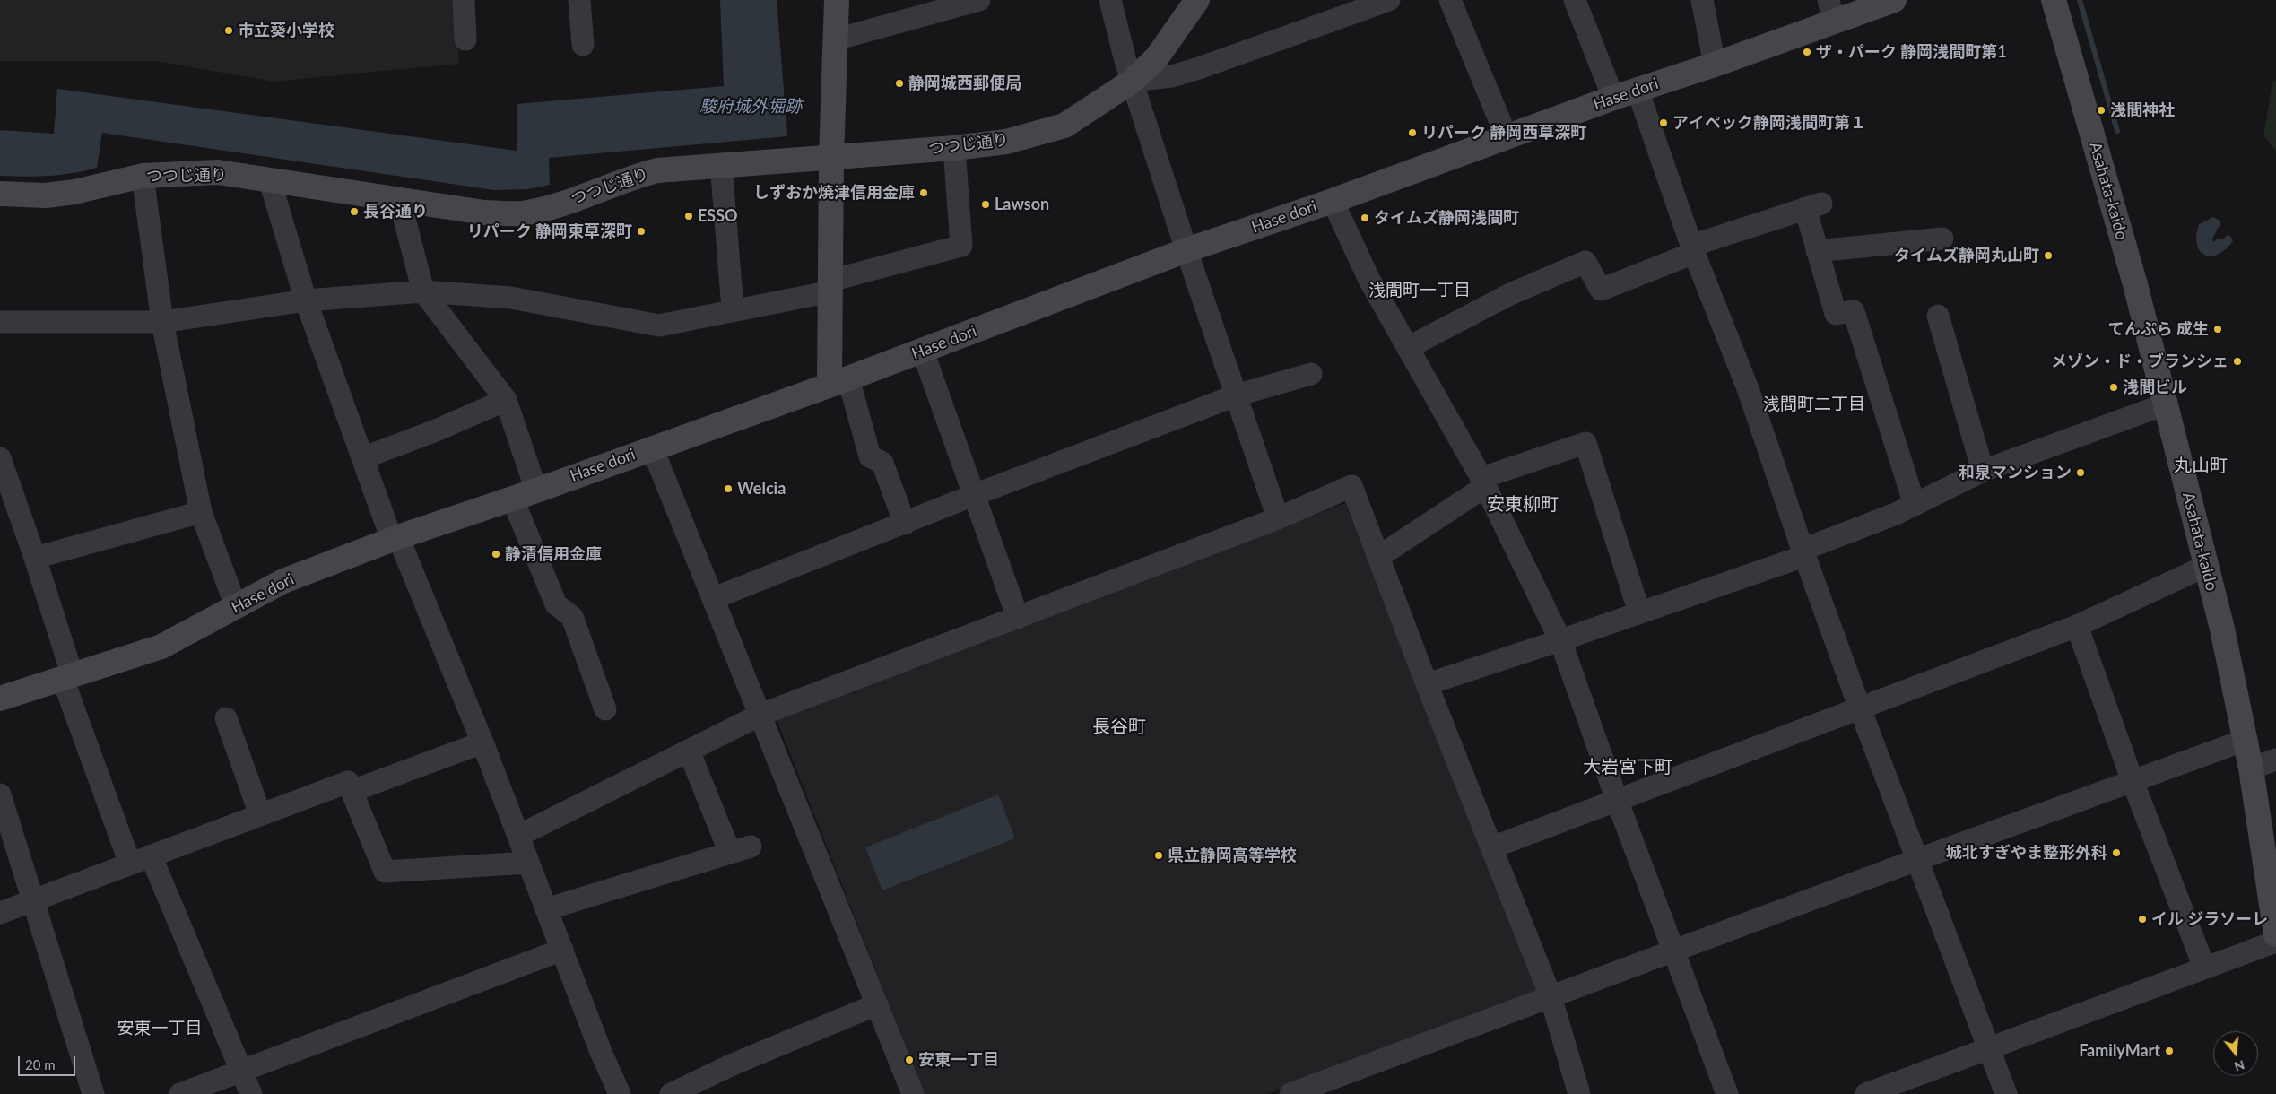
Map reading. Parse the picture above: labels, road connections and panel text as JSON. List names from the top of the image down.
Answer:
{
  "streets": {
    "street": ["Hase dori", "つつじ通り", "Asahata-kaido"]
  },
  "districts": [
    "浅間町一丁目",
    "浅間町二丁目",
    "丸山町",
    "安東柳町",
    "長谷町",
    "大岩宮下町",
    "安東一丁目"
  ],
  "water": ["駿府城外堀跡"],
  "places": [
    "市立葵小学校",
    "ザ・パーク 静岡浅間町第1",
    "静岡城西郵便局",
    "浅間神社",
    "アイペック静岡浅間町第１",
    "リパーク 静岡西草深町",
    "しずおか焼津信用金庫",
    "Lawson",
    "長谷通り",
    "ESSO",
    "タイムズ静岡浅間町",
    "リパーク 静岡東草深町",
    "タイムズ静岡丸山町",
    "てんぷら 成生",
    "メゾン・ド・ブランシェ",
    "浅間ビル",
    "和泉マンション",
    "Welcia",
    "静清信用金庫",
    "城北すぎやま整形外科",
    "県立静岡高等学校",
    "イル ジラソーレ",
    "FamilyMart",
    "安東一丁目"
  ],
  "scale_bar": "20 m",
  "north": "bottom"
}
